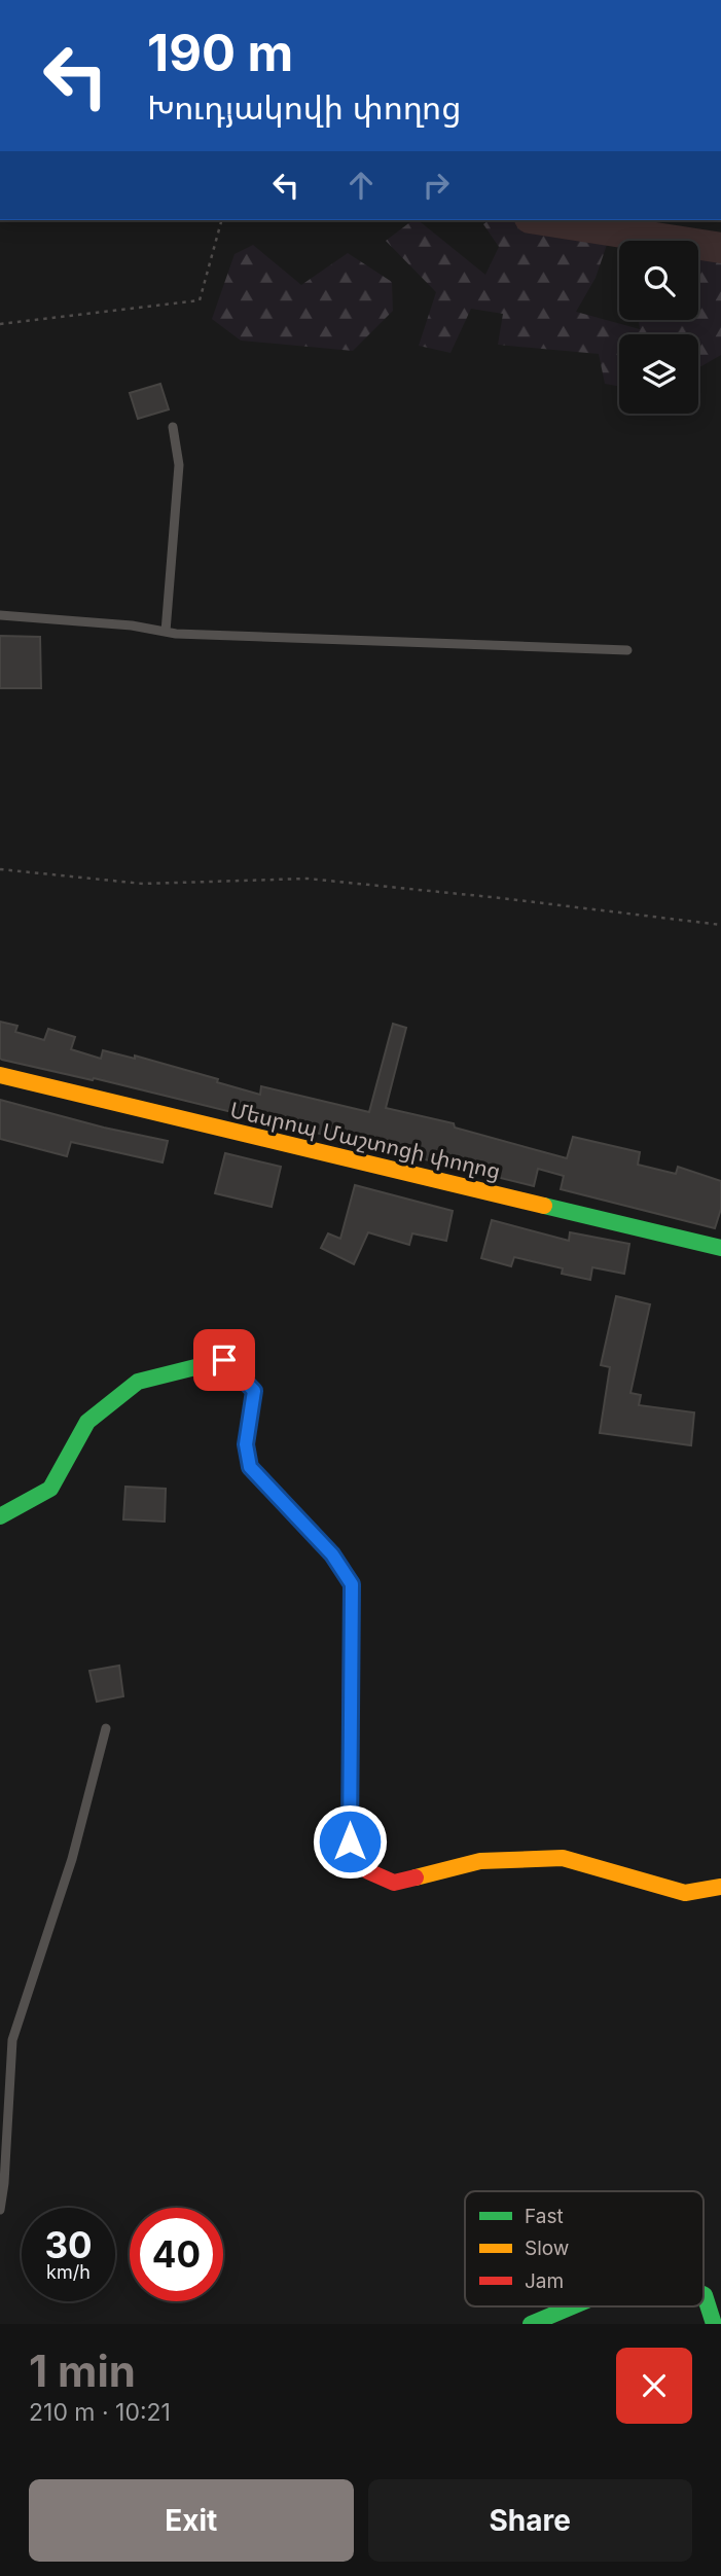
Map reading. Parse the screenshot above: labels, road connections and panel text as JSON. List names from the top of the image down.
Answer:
{
  "streets": {
    "street": ["Մեսրոպ Մաշտոցի փողոց"]
  },
  "legend": ["Fast", "Slow", "Jam"],
  "page": {
    "turn": ["190 m", "Խուդյակովի փողոց"],
    "speed": "30 km/h",
    "limit": "40",
    "heading": ["1 min", "210 m · 10:21"],
    "buttons": ["Exit", "Share"]
  }
}
